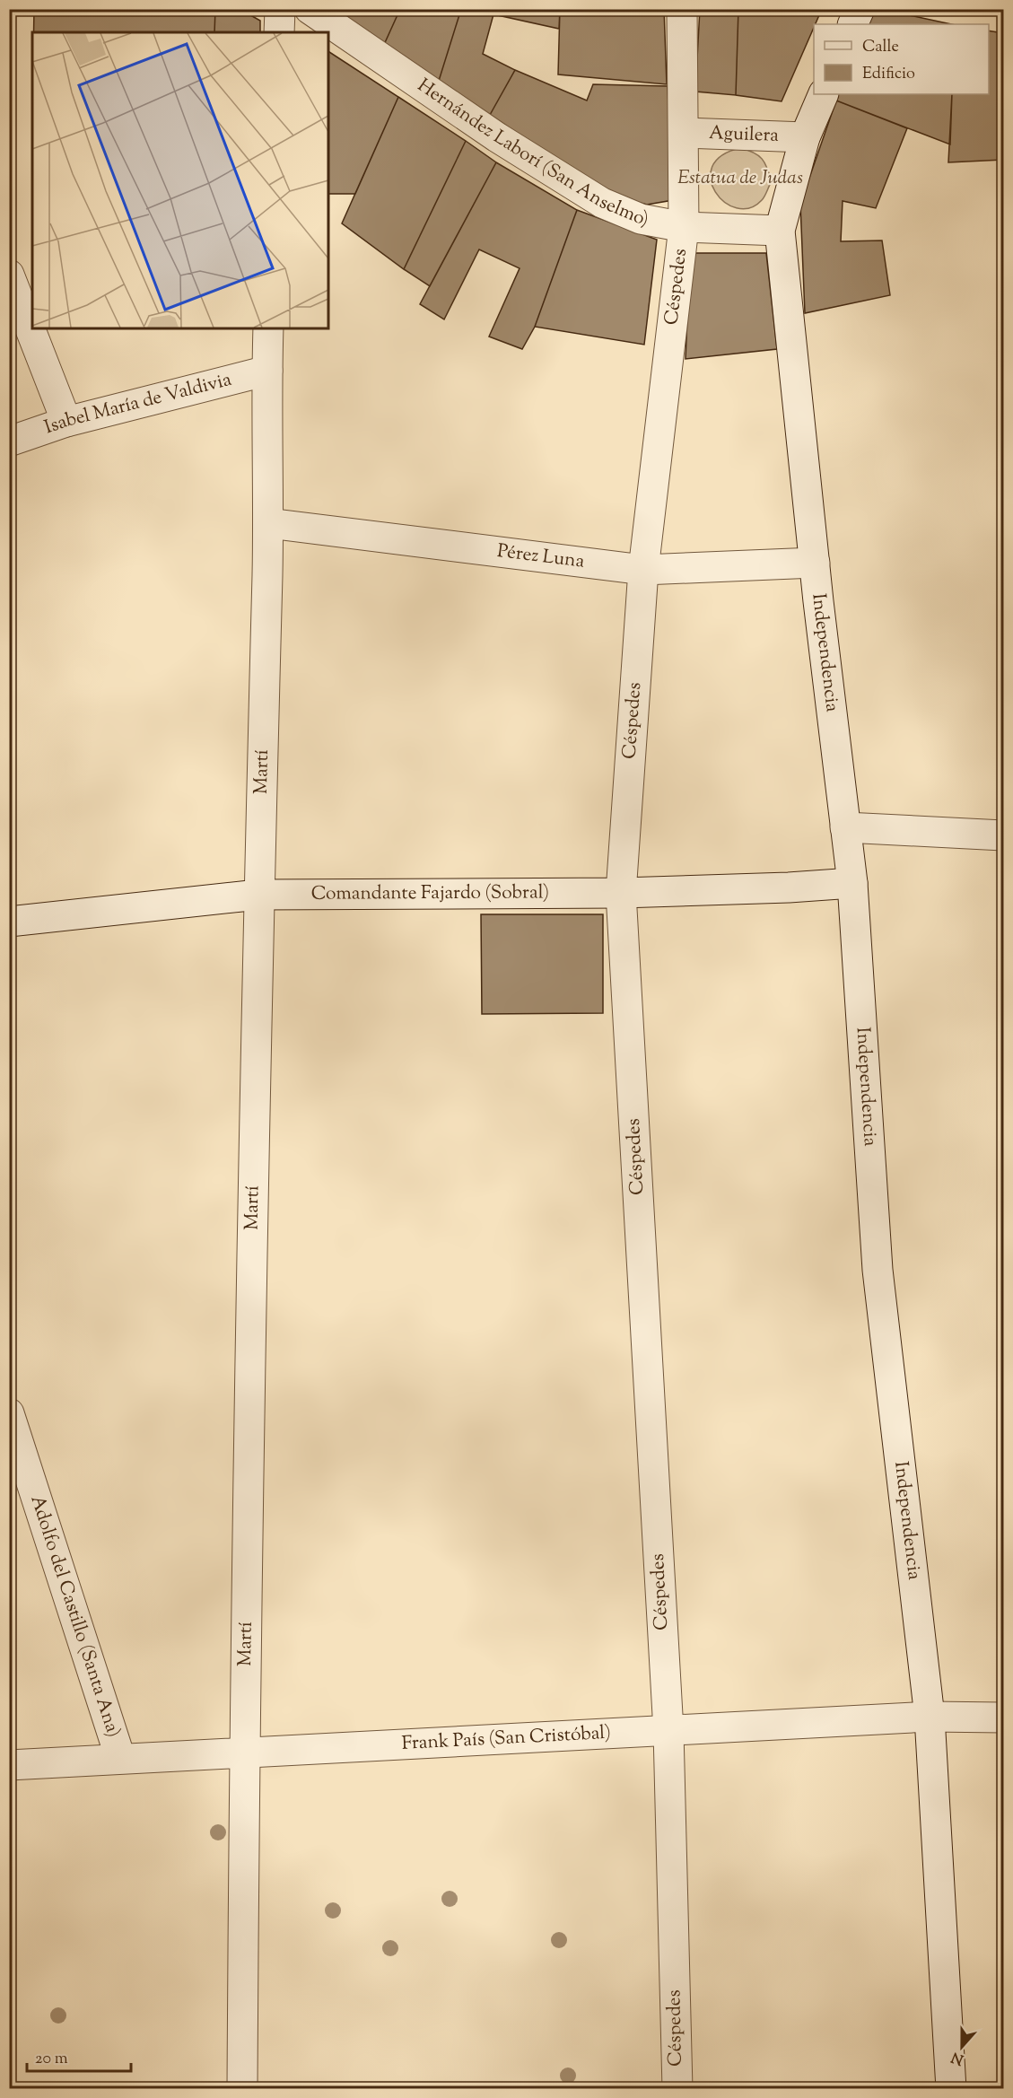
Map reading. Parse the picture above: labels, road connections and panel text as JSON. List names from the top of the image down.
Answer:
{
  "streets": {
    "street": [
      "Aguilera",
      "Hernández Laborí (San Anselmo)",
      "Céspedes",
      "Isabel María de Valdivia",
      "Pérez Luna",
      "Independencia",
      "Martí",
      "Comandante Fajardo (Sobral)",
      "Adolfo del Castillo (Santa Ana)",
      "Frank País (San Cristóbal)"
    ]
  },
  "crossings": [
    ["Aguilera", "Céspedes"],
    ["Aguilera", "Independencia"],
    ["Hernández Laborí (San Anselmo)", "Céspedes"],
    ["Hernández Laborí (San Anselmo)", "Independencia"],
    ["Céspedes", "Pérez Luna"],
    ["Céspedes", "Comandante Fajardo (Sobral)"],
    ["Céspedes", "Frank País (San Cristóbal)"],
    ["Isabel María de Valdivia", "Martí"],
    ["Pérez Luna", "Independencia"],
    ["Pérez Luna", "Martí"],
    ["Independencia", "Comandante Fajardo (Sobral)"],
    ["Independencia", "Frank País (San Cristóbal)"],
    ["Martí", "Comandante Fajardo (Sobral)"],
    ["Martí", "Frank País (San Cristóbal)"],
    ["Adolfo del Castillo (Santa Ana)", "Frank País (San Cristóbal)"]
  ],
  "parks": ["Estatua de Judas"],
  "legend": ["Calle", "Edificio"],
  "scale_bar": "20 m",
  "north": "bottom"
}
